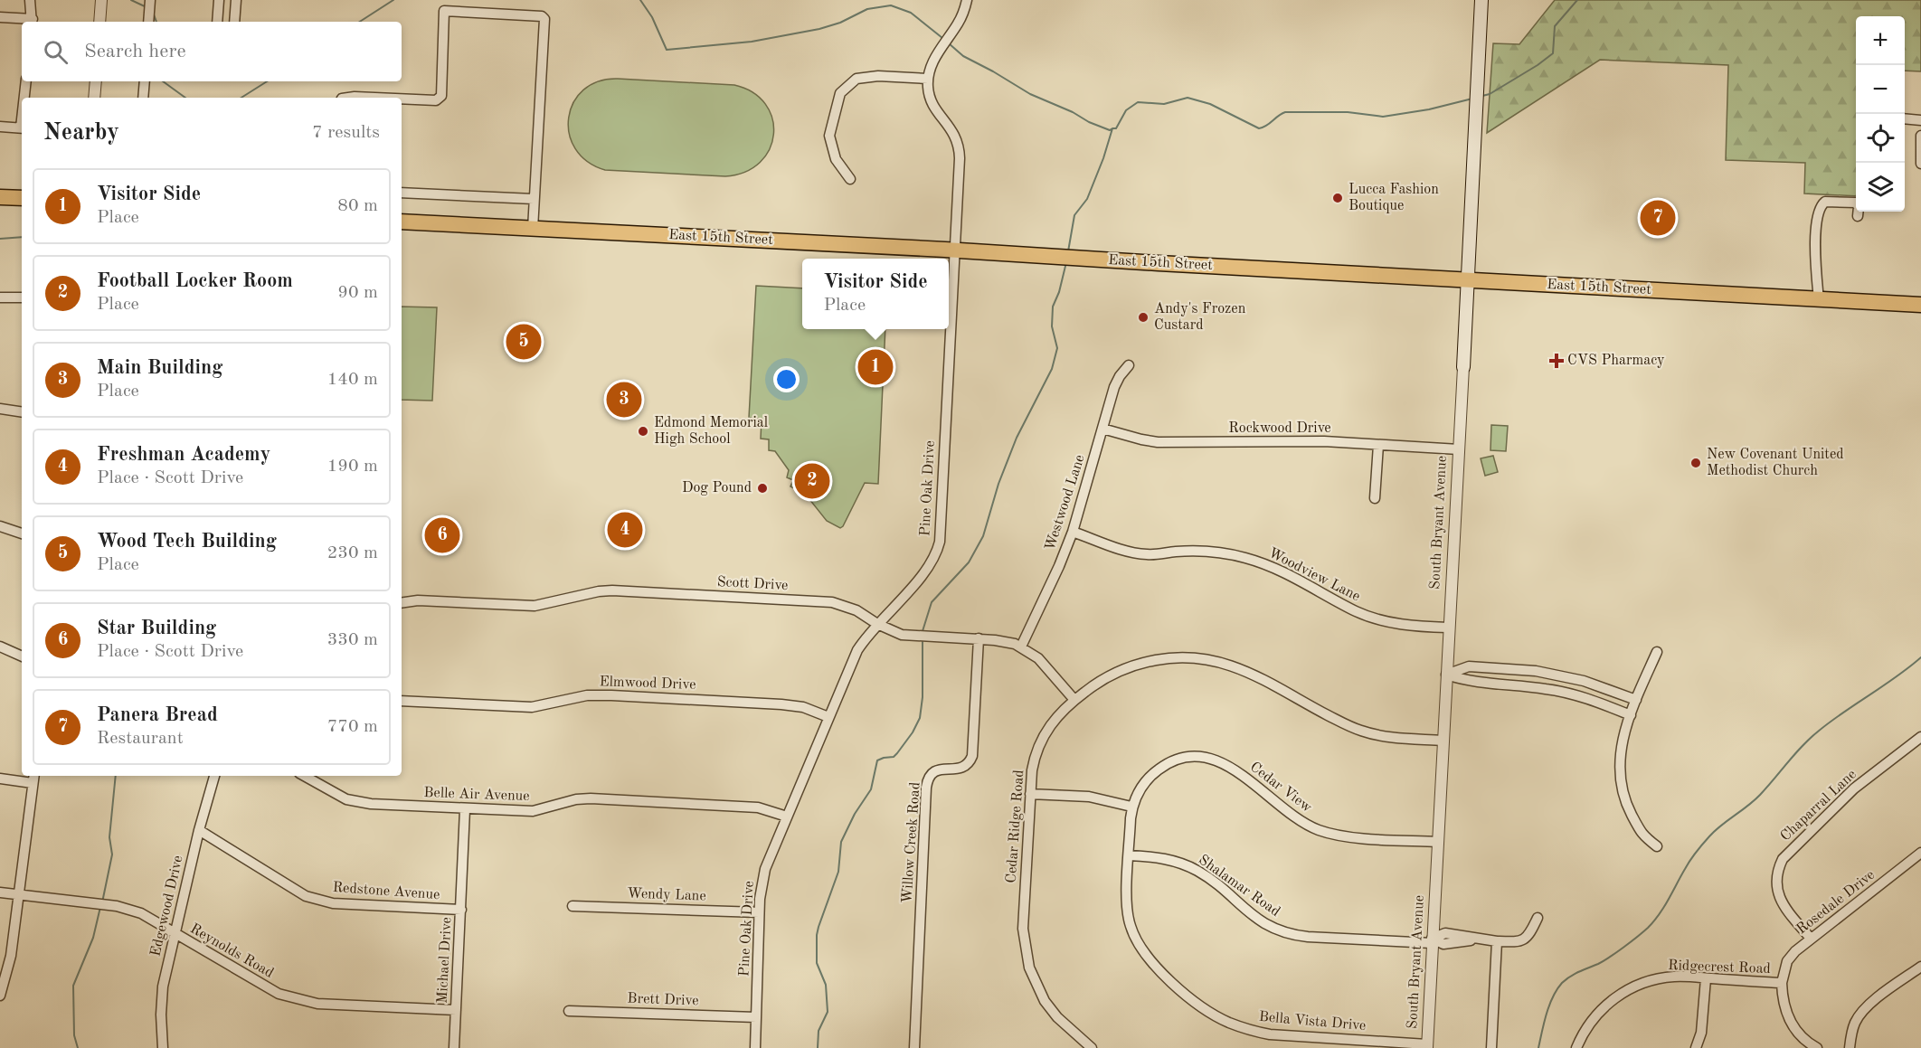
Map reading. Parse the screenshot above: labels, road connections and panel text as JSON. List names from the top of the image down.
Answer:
{
  "streets": {
    "main road": ["East 15th Street", "South Bryant Avenue"],
    "street": [
      "Rockwood Drive",
      "Pine Oak Drive",
      "Westwood Lane",
      "Woodview Lane",
      "Scott Drive",
      "Elmwood Drive",
      "Cedar View",
      "Belle Air Avenue",
      "Chaparral Lane",
      "Cedar Ridge Road",
      "Willow Creek Road",
      "Shalamar Road",
      "Redstone Avenue",
      "Wendy Lane",
      "Rosedale Drive",
      "Edgewood Drive",
      "Reynolds Road",
      "Michael Drive",
      "Ridgecrest Road",
      "Brett Drive",
      "Bella Vista Drive"
    ]
  },
  "crossings": [
    ["East 15th Street", "Pine Oak Drive"],
    ["East 15th Street", "South Bryant Avenue"],
    ["Rockwood Drive", "Westwood Lane"],
    ["Rockwood Drive", "South Bryant Avenue"],
    ["Pine Oak Drive", "Scott Drive"],
    ["Pine Oak Drive", "Elmwood Drive"],
    ["Pine Oak Drive", "Belle Air Avenue"],
    ["Pine Oak Drive", "Wendy Lane"],
    ["Pine Oak Drive", "Brett Drive"],
    ["Westwood Lane", "Woodview Lane"],
    ["Westwood Lane", "Scott Drive"],
    ["South Bryant Avenue", "Woodview Lane"],
    ["South Bryant Avenue", "Cedar View"],
    ["South Bryant Avenue", "Cedar Ridge Road"],
    ["South Bryant Avenue", "Shalamar Road"],
    ["South Bryant Avenue", "Bella Vista Drive"],
    ["Scott Drive", "Cedar Ridge Road"],
    ["Scott Drive", "Willow Creek Road"],
    ["Cedar View", "Bella Vista Drive"],
    ["Belle Air Avenue", "Michael Drive"],
    ["Chaparral Lane", "Rosedale Drive"],
    ["Shalamar Road", "Bella Vista Drive"],
    ["Redstone Avenue", "Edgewood Drive"],
    ["Redstone Avenue", "Michael Drive"],
    ["Rosedale Drive", "Ridgecrest Road"],
    ["Edgewood Drive", "Reynolds Road"],
    ["Reynolds Road", "Michael Drive"]
  ],
  "places": {
    "other": [
      "Lucca Fashion Boutique",
      "Andy's Frozen Custard",
      "Edmond Memorial High School",
      "New Covenant United Methodist Church",
      "Dog Pound"
    ],
    "health": ["CVS Pharmacy"]
  },
  "page": {
    "map_buttons": ["+", "−"],
    "search": "Search here",
    "heading": ["Nearby", "7 results"],
    "list": [
      {
        "mark": "1",
        "name": "Visitor Side",
        "note": "Place",
        "value": "80 m"
      },
      {
        "mark": "2",
        "name": "Football Locker Room",
        "note": "Place",
        "value": "90 m"
      },
      {
        "mark": "3",
        "name": "Main Building",
        "note": "Place",
        "value": "140 m"
      },
      {
        "mark": "4",
        "name": "Freshman Academy",
        "note": "Place · Scott Drive",
        "value": "190 m"
      },
      {
        "mark": "5",
        "name": "Wood Tech Building",
        "note": "Place",
        "value": "230 m"
      },
      {
        "mark": "6",
        "name": "Star Building",
        "note": "Place · Scott Drive",
        "value": "330 m"
      },
      {
        "mark": "7",
        "name": "Panera Bread",
        "note": "Restaurant",
        "value": "770 m"
      }
    ],
    "pins": [
      "7",
      "5",
      "1",
      "3",
      "2",
      "4",
      "6"
    ],
    "popup": ["Visitor Side", "Place"]
  }
}
